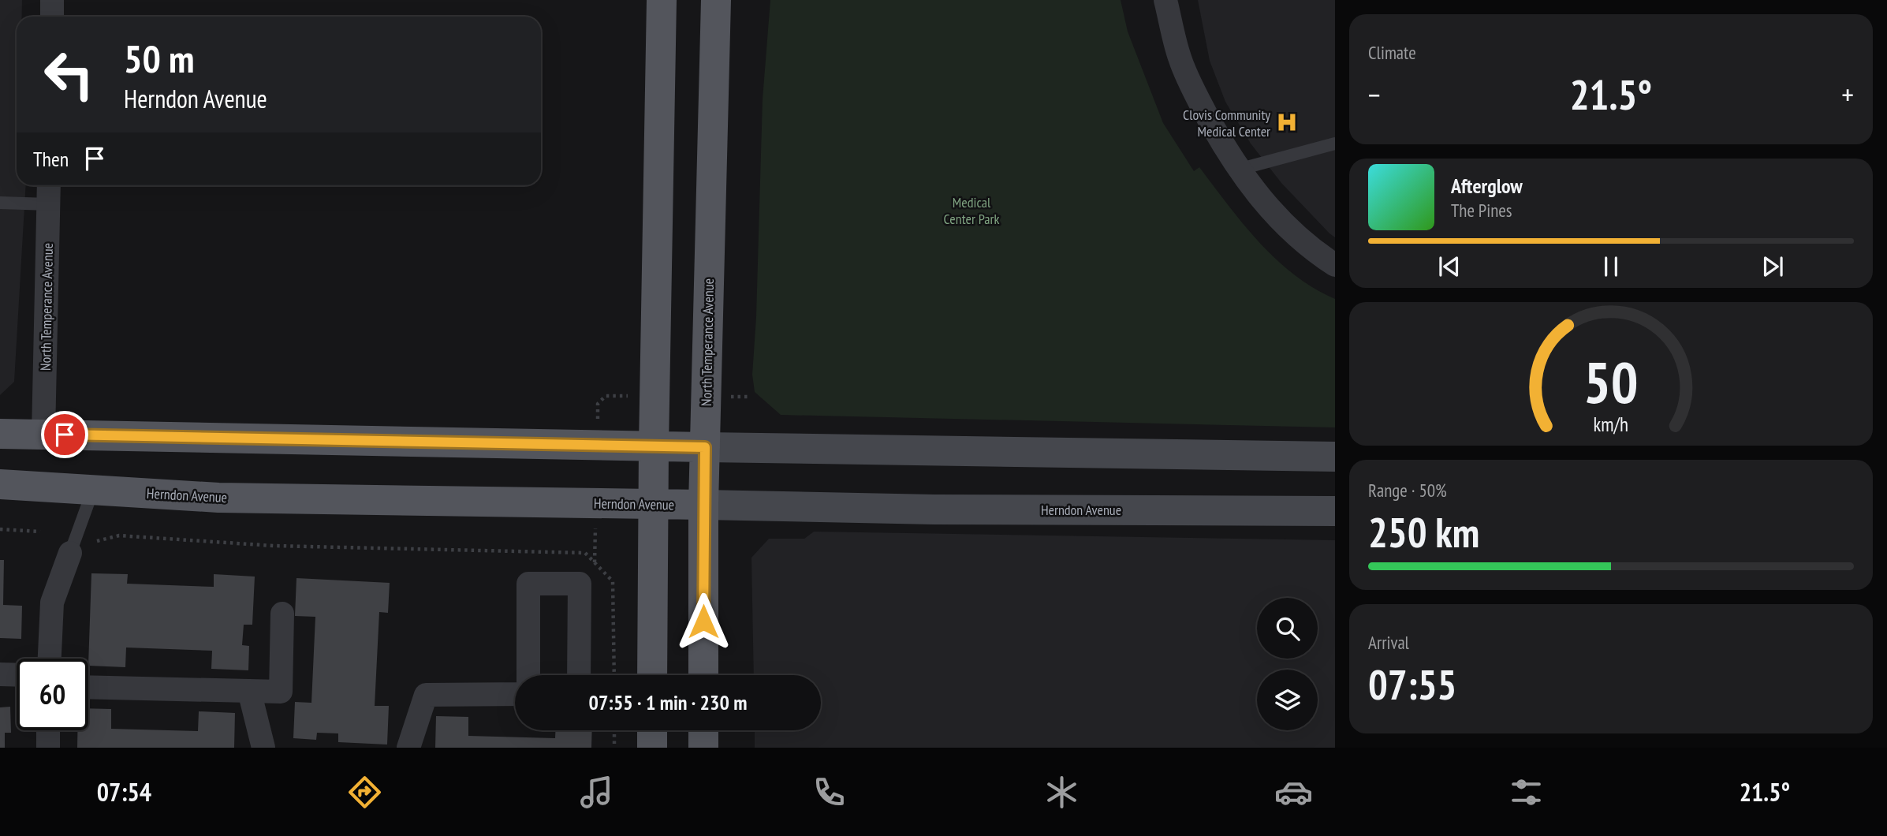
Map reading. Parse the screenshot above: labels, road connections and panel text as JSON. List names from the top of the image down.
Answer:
{
  "streets": {
    "main road": ["North Temperance Avenue", "Herndon Avenue"]
  },
  "crossings": [
    ["North Temperance Avenue", "Herndon Avenue"]
  ],
  "parks": ["Medical Center Park"],
  "places": {
    "hospital": ["Clovis Community Medical Center"]
  },
  "page": {
    "tile": [
      "Climate",
      ["Range · 50%", "250 km"],
      ["Arrival", "07:55"]
    ],
    "turn": ["50 m", "Herndon Avenue"],
    "heat": ["−", "21.5°", "+"],
    "then": "Then",
    "song": ["Afterglow", "The Pines"],
    "limit": "60",
    "trip": "07:55 · 1 min · 230 m",
    "tabs": ["07:54", "21.5°"],
    "gauge": ["50", "km/h"]
  }
}
